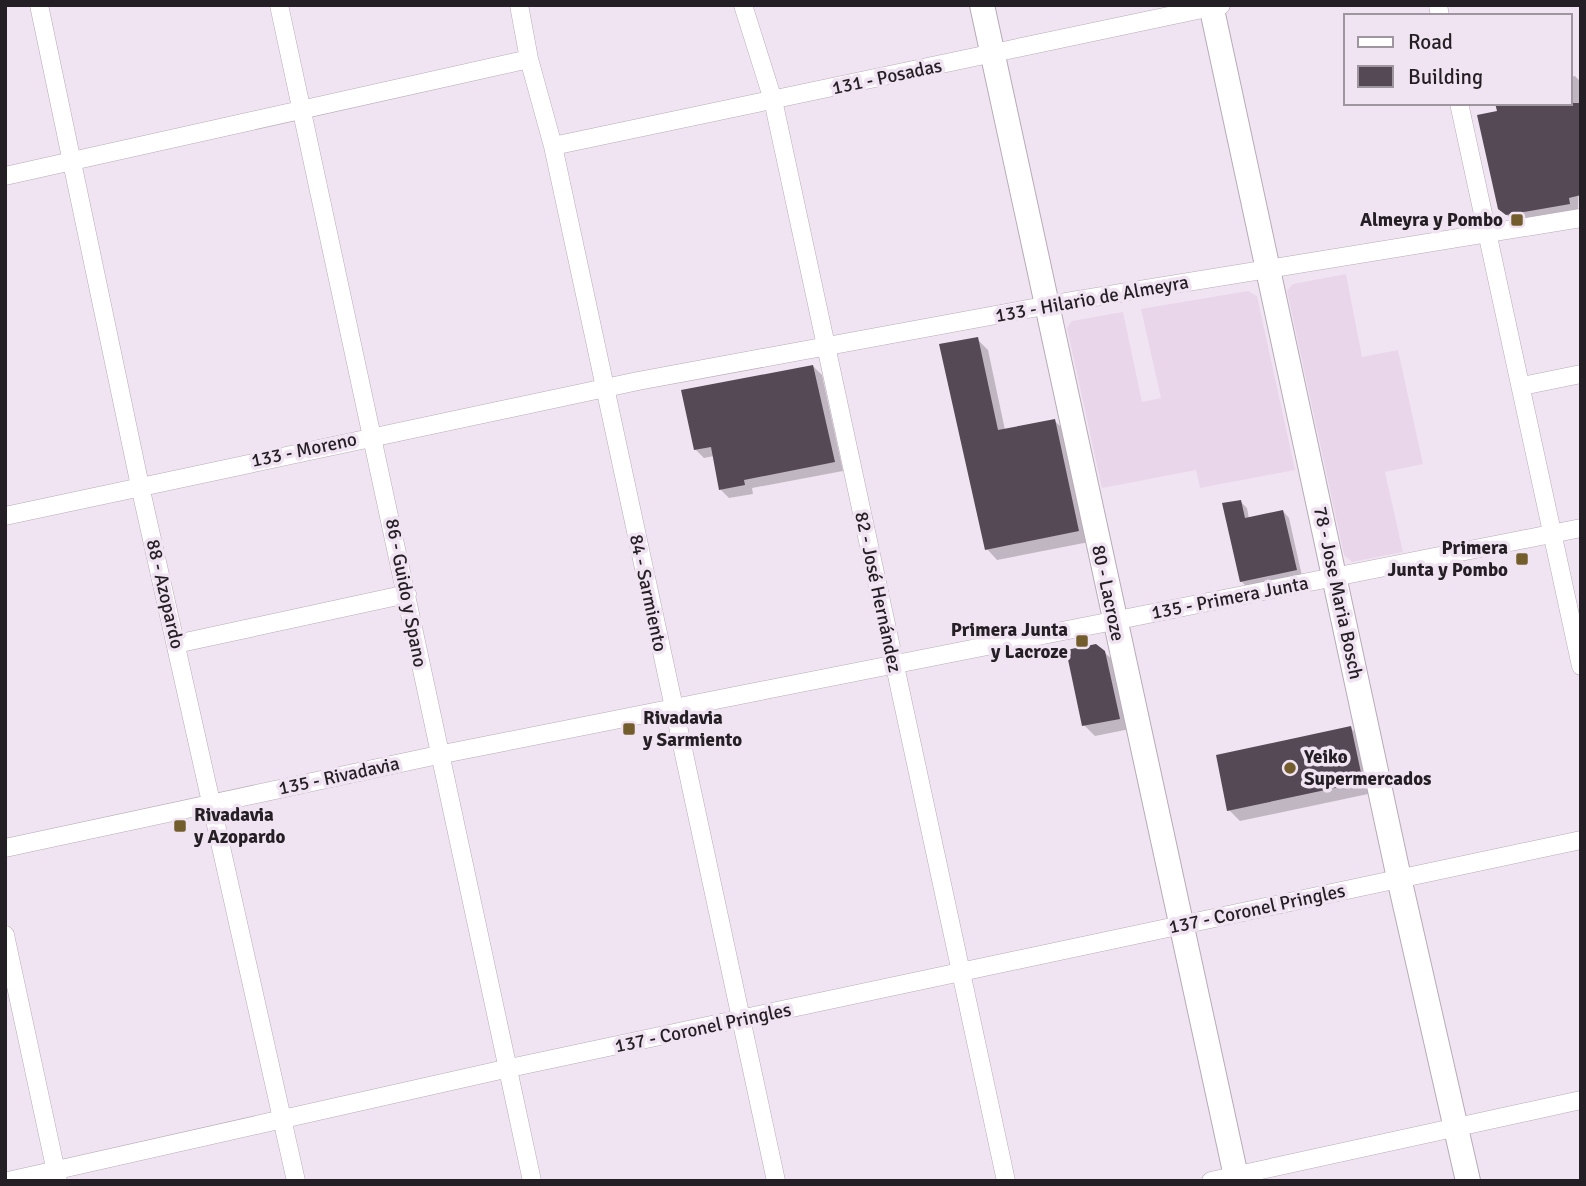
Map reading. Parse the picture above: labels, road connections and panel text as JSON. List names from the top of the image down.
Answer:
{
  "streets": {
    "street": [
      "131 - Posadas",
      "133 - Hilario de Almeyra",
      "133 - Moreno",
      "82 - José Hernández",
      "86 - Guido y Spano",
      "84 - Sarmiento",
      "80 - Lacroze",
      "78 - Jose Maria Bosch",
      "88 - Azopardo",
      "135 - Primera Junta",
      "135 - Rivadavia",
      "137 - Coronel Pringles"
    ]
  },
  "crossings": [
    ["131 - Posadas", "82 - José Hernández"],
    ["131 - Posadas", "84 - Sarmiento"],
    ["131 - Posadas", "80 - Lacroze"],
    ["131 - Posadas", "78 - Jose Maria Bosch"],
    ["133 - Hilario de Almeyra", "133 - Moreno"],
    ["133 - Hilario de Almeyra", "82 - José Hernández"],
    ["133 - Hilario de Almeyra", "84 - Sarmiento"],
    ["133 - Hilario de Almeyra", "80 - Lacroze"],
    ["133 - Hilario de Almeyra", "78 - Jose Maria Bosch"],
    ["133 - Moreno", "86 - Guido y Spano"],
    ["133 - Moreno", "84 - Sarmiento"],
    ["133 - Moreno", "88 - Azopardo"],
    ["82 - José Hernández", "135 - Primera Junta"],
    ["82 - José Hernández", "137 - Coronel Pringles"],
    ["86 - Guido y Spano", "135 - Rivadavia"],
    ["86 - Guido y Spano", "137 - Coronel Pringles"],
    ["84 - Sarmiento", "135 - Primera Junta"],
    ["84 - Sarmiento", "135 - Rivadavia"],
    ["84 - Sarmiento", "137 - Coronel Pringles"],
    ["80 - Lacroze", "135 - Primera Junta"],
    ["80 - Lacroze", "137 - Coronel Pringles"],
    ["78 - Jose Maria Bosch", "135 - Primera Junta"],
    ["78 - Jose Maria Bosch", "137 - Coronel Pringles"],
    ["88 - Azopardo", "135 - Rivadavia"],
    ["88 - Azopardo", "137 - Coronel Pringles"],
    ["135 - Primera Junta", "135 - Rivadavia"]
  ],
  "places": {
    "transit": [
      "Almeyra y Pombo",
      "Primera Junta y Pombo",
      "Primera Junta y Lacroze",
      "Rivadavia y Sarmiento",
      "Rivadavia y Azopardo"
    ],
    "other": ["Yeiko Supermercados"]
  },
  "legend": ["Road", "Building"]
}
